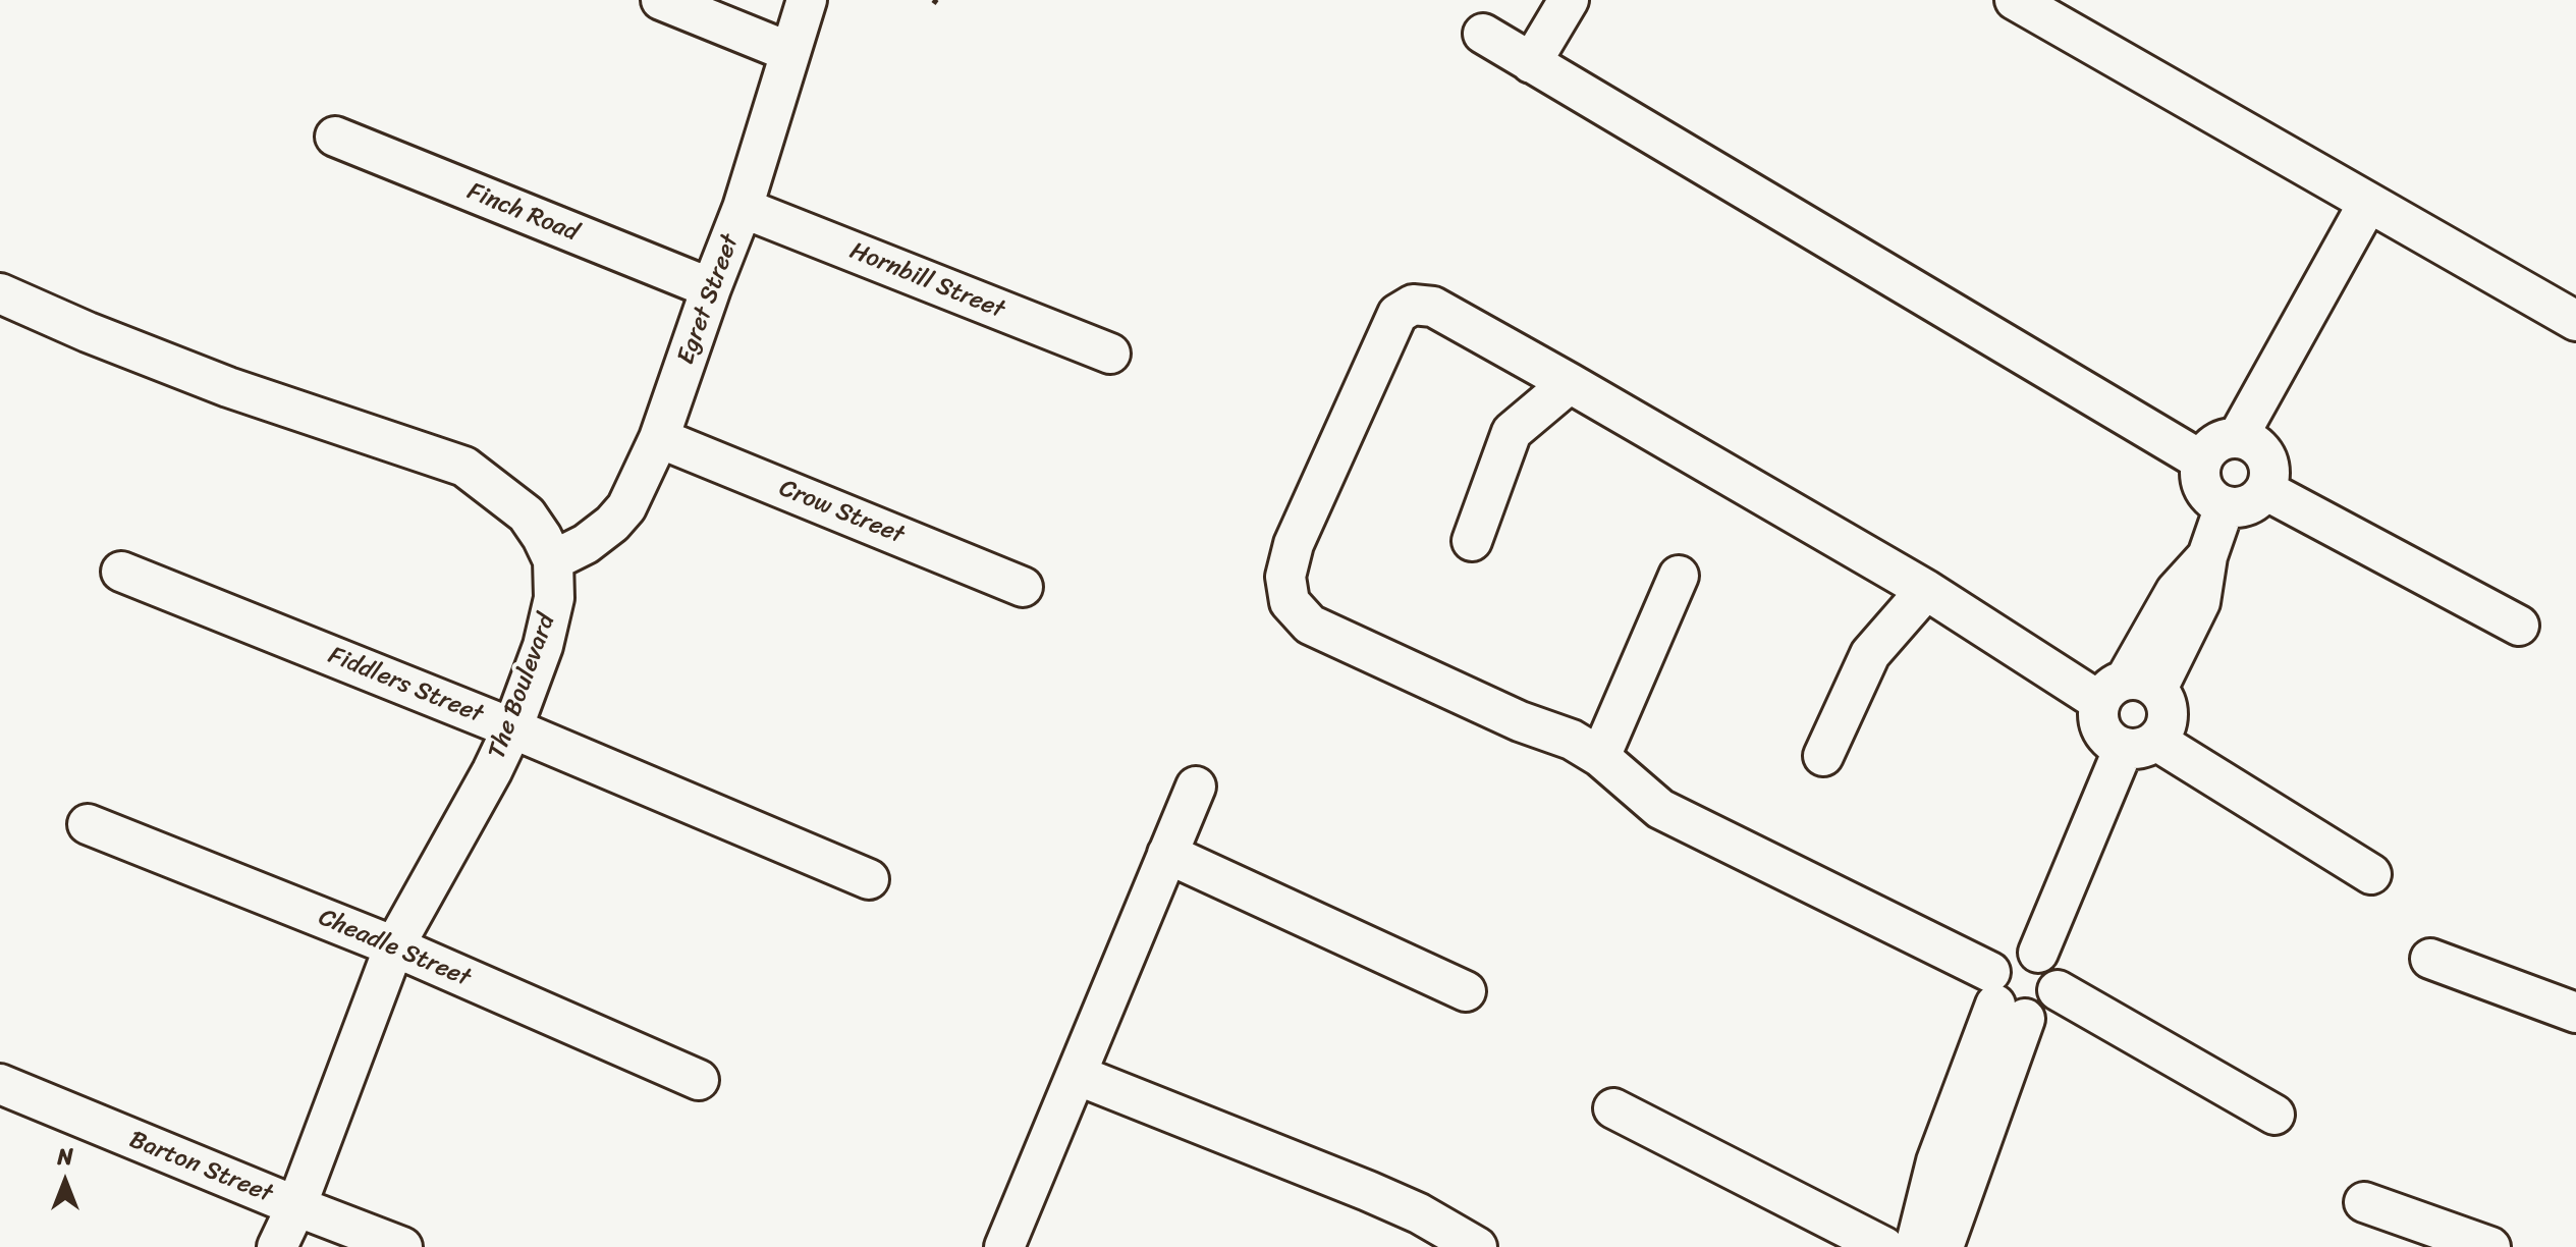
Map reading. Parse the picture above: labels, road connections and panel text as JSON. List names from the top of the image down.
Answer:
{
  "streets": {
    "street": [
      "Finch Road",
      "Hornbill Street",
      "Egret Street",
      "Crow Street",
      "Fiddlers Street",
      "The Boulevard",
      "Cheadle Street",
      "Barton Street"
    ]
  },
  "crossings": [
    ["Finch Road", "Egret Street"],
    ["Hornbill Street", "Egret Street"],
    ["Egret Street", "Crow Street"],
    ["Egret Street", "The Boulevard"],
    ["Fiddlers Street", "The Boulevard"],
    ["The Boulevard", "Cheadle Street"],
    ["The Boulevard", "Barton Street"]
  ],
  "north": "top"
}
